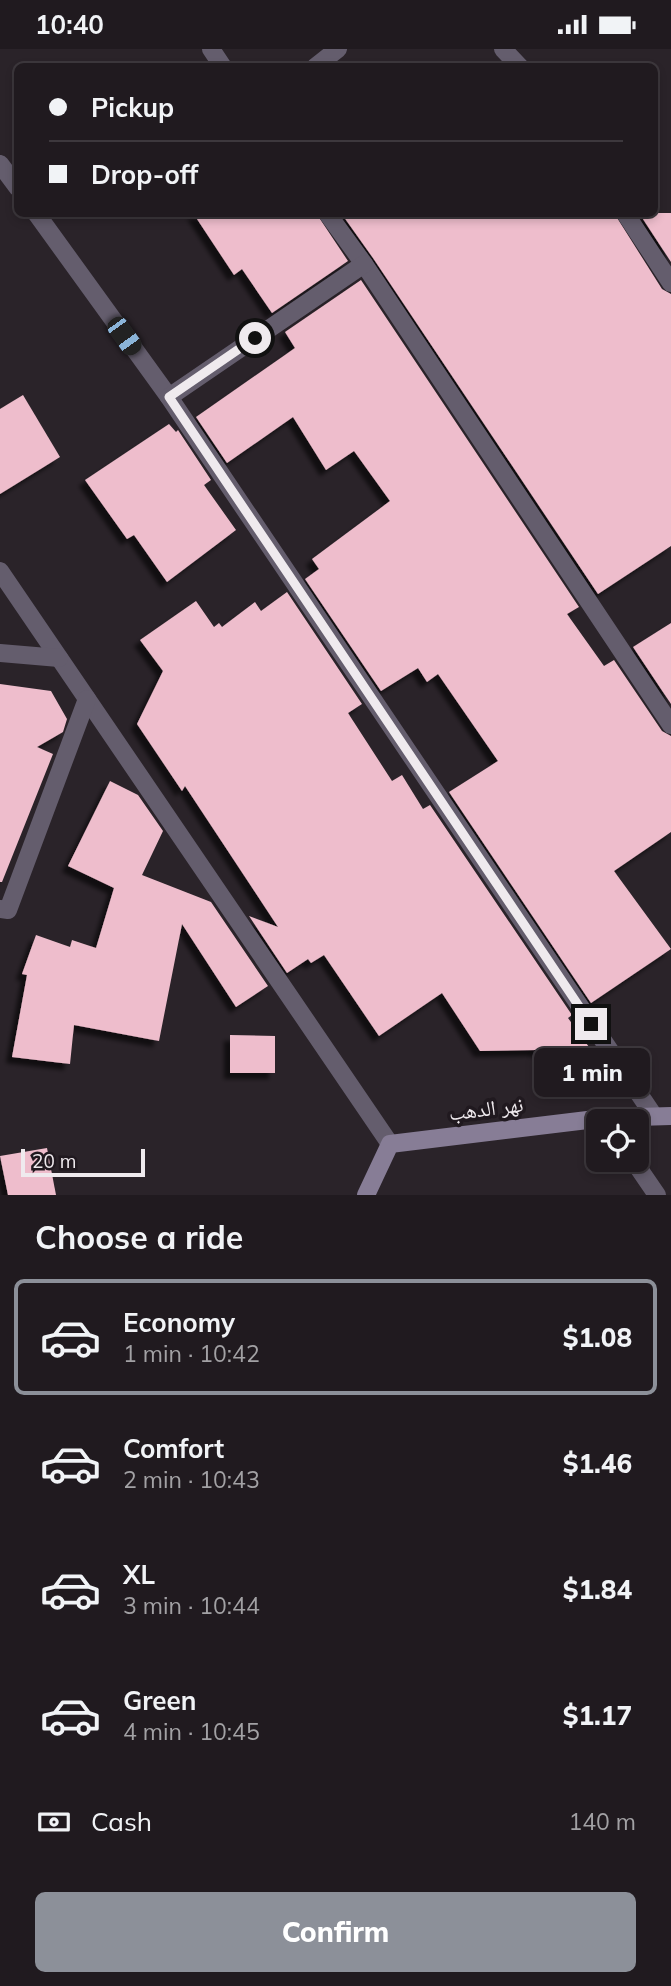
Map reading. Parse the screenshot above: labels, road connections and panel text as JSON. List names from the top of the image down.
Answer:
{
  "streets": {
    "main road": ["نهر الدهب"]
  },
  "scale_bar": "20 m",
  "page": {
    "status": "10:40",
    "banner": ["Pickup", "Drop-off"],
    "bubble": "1 min",
    "scale": "20 m",
    "heading": "Choose a ride",
    "list": [
      {
        "name": "Economy",
        "note": "1 min · 10:42",
        "value": "$1.08"
      },
      {
        "name": "Comfort",
        "note": "2 min · 10:43",
        "value": "$1.46"
      },
      {
        "name": "XL",
        "note": "3 min · 10:44",
        "value": "$1.84"
      },
      {
        "name": "Green",
        "note": "4 min · 10:45",
        "value": "$1.17"
      }
    ],
    "pay": ["Cash", "140 m"],
    "buttons": "Confirm"
  }
}
